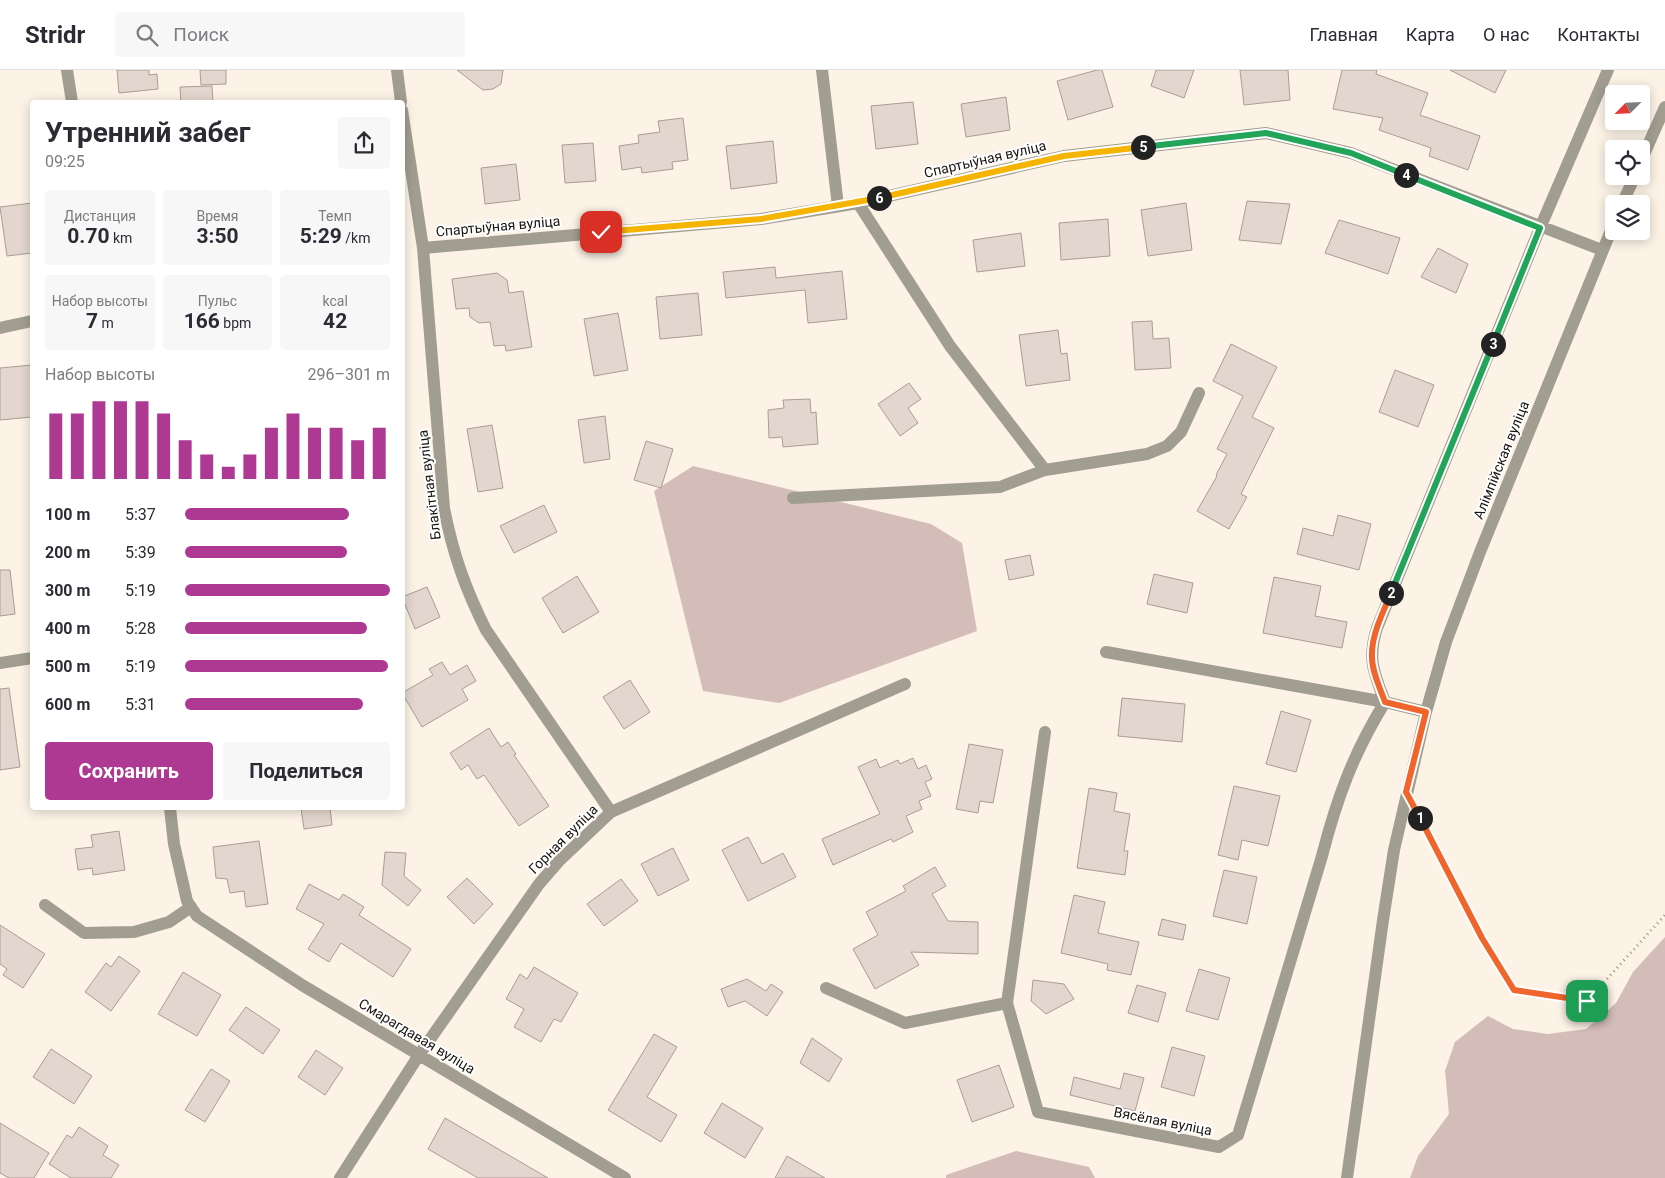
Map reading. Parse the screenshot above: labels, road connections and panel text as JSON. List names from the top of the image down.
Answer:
{
  "streets": {
    "street": [
      "Спартыўная вуліца",
      "Алімпійская вуліца",
      "Блакітная вуліца",
      "Горная вуліца",
      "Смарагдавая вуліца",
      "Вясёлая вуліца"
    ]
  },
  "crossings": [
    ["Спартыўная вуліца", "Алімпійская вуліца"],
    ["Спартыўная вуліца", "Блакітная вуліца"],
    ["Блакітная вуліца", "Горная вуліца"],
    ["Горная вуліца", "Смарагдавая вуліца"]
  ],
  "north": "bottom left",
  "page": {
    "header": "Stridr",
    "search": "Поиск",
    "nav": [
      "Главная",
      "Карта",
      "О нас",
      "Контакты"
    ],
    "heading": ["Утренний забег", "09:25"],
    "pins": [
      "5",
      "4",
      "6",
      "3",
      "2",
      "1"
    ],
    "stats": [
      ["Дистанция", "0.70 km"],
      ["Время", "3:50"],
      ["Темп", "5:29 /km"],
      ["Набор высоты", "7 m"],
      ["Пульс", "166 bpm"],
      ["kcal", "42"]
    ],
    "chart": ["Набор высоты", "296–301 m"],
    "list": [
      {
        "name": "100 m",
        "note": "5:37"
      },
      {
        "name": "200 m",
        "note": "5:39"
      },
      {
        "name": "300 m",
        "note": "5:19"
      },
      {
        "name": "400 m",
        "note": "5:28"
      },
      {
        "name": "500 m",
        "note": "5:19"
      },
      {
        "name": "600 m",
        "note": "5:31"
      }
    ],
    "buttons": ["Сохранить", "Поделиться"]
  }
}
